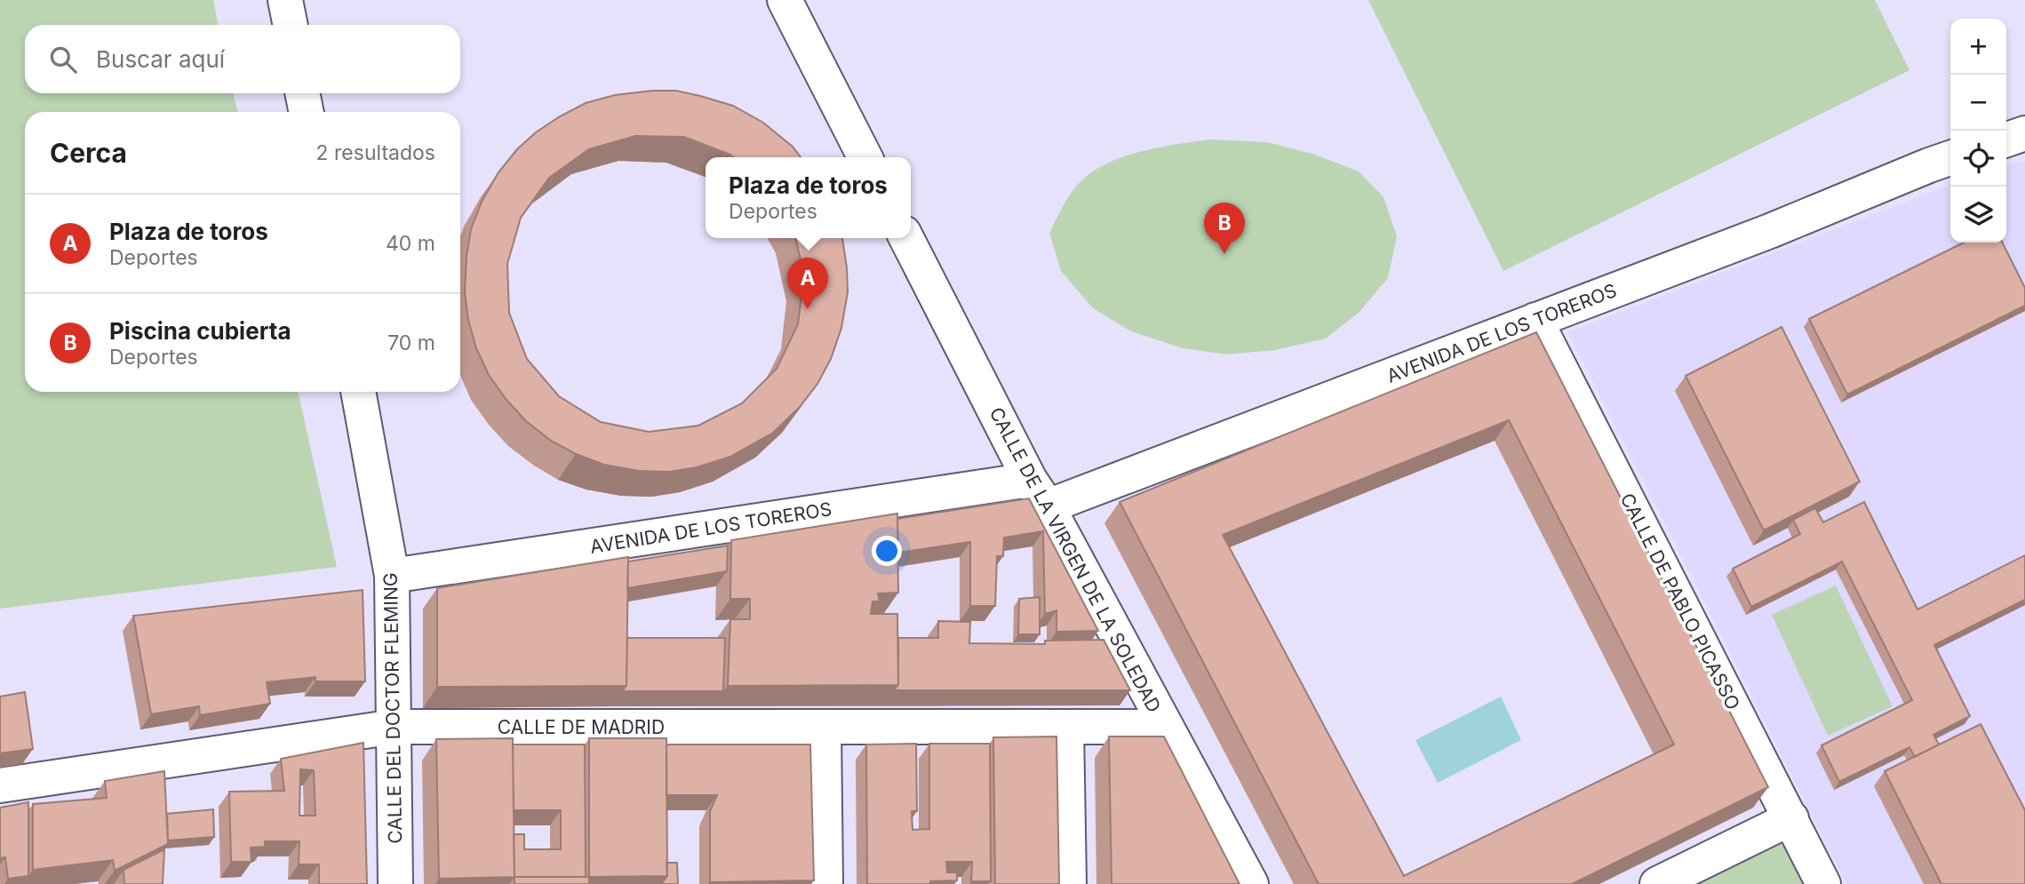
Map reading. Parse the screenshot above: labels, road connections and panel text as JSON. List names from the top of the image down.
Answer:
{
  "streets": {
    "street": [
      "AVENIDA DE LOS TOREROS",
      "CALLE DE LA VIRGEN DE LA SOLEDAD",
      "CALLE DE PABLO PICASSO",
      "CALLE DEL DOCTOR FLEMING",
      "CALLE DE MADRID"
    ]
  },
  "crossings": [
    ["AVENIDA DE LOS TOREROS", "CALLE DE LA VIRGEN DE LA SOLEDAD"],
    ["AVENIDA DE LOS TOREROS", "CALLE DE PABLO PICASSO"],
    ["AVENIDA DE LOS TOREROS", "CALLE DEL DOCTOR FLEMING"],
    ["CALLE DE LA VIRGEN DE LA SOLEDAD", "CALLE DE MADRID"],
    ["CALLE DEL DOCTOR FLEMING", "CALLE DE MADRID"]
  ],
  "page": {
    "map_buttons": ["+", "−"],
    "search": "Buscar aquí",
    "heading": ["Cerca", "2 resultados"],
    "popup": ["Plaza de toros", "Deportes"],
    "list": [
      {
        "mark": "A",
        "name": "Plaza de toros",
        "note": "Deportes",
        "value": "40 m"
      },
      {
        "mark": "B",
        "name": "Piscina cubierta",
        "note": "Deportes",
        "value": "70 m"
      }
    ],
    "pins": ["B", "A"]
  }
}
